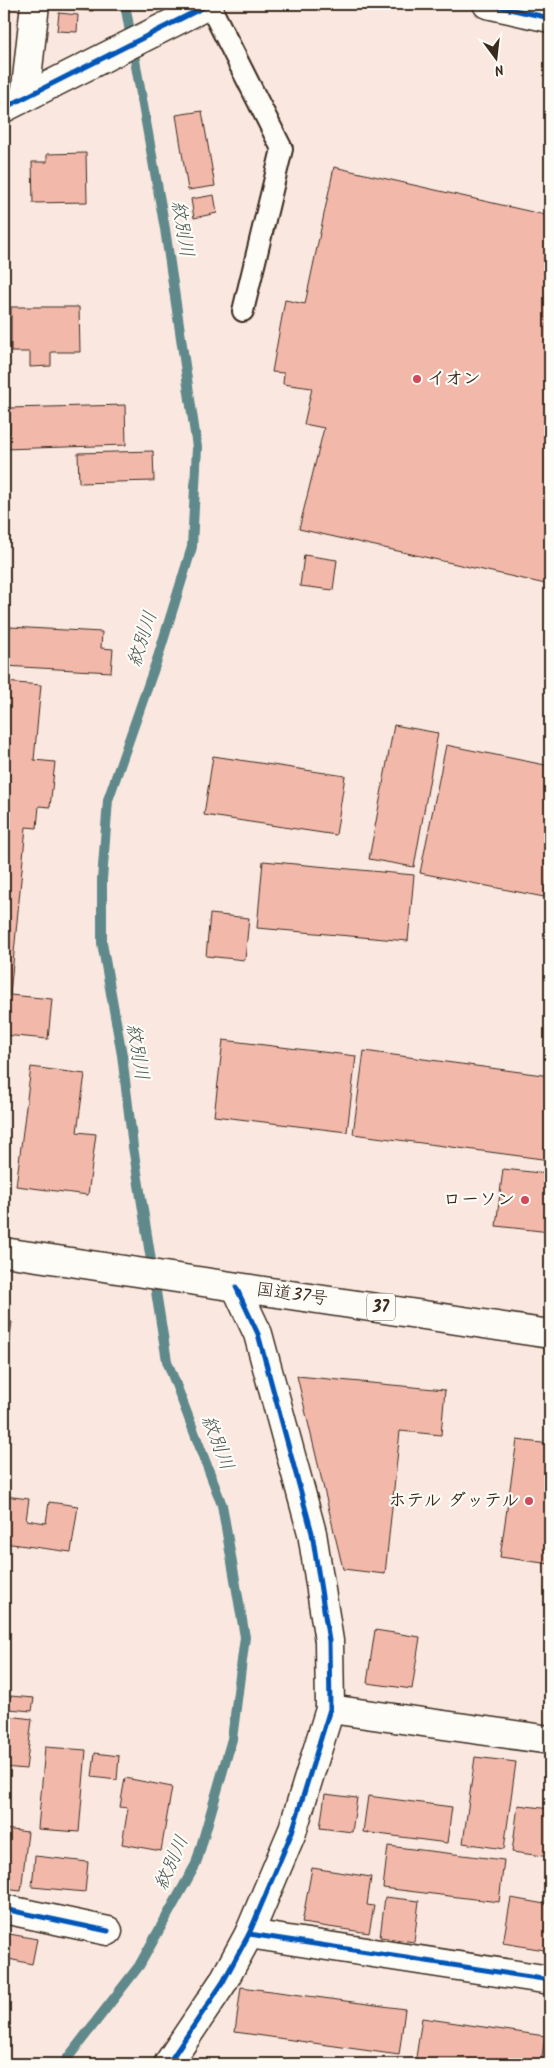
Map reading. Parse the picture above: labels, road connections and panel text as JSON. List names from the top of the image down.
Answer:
{
  "streets": {
    "main road": ["国道37号", "37"]
  },
  "water": ["紋別川"],
  "places": ["イオン", "ローソン", "ホテル ダッテル"],
  "north": "bottom"
}
